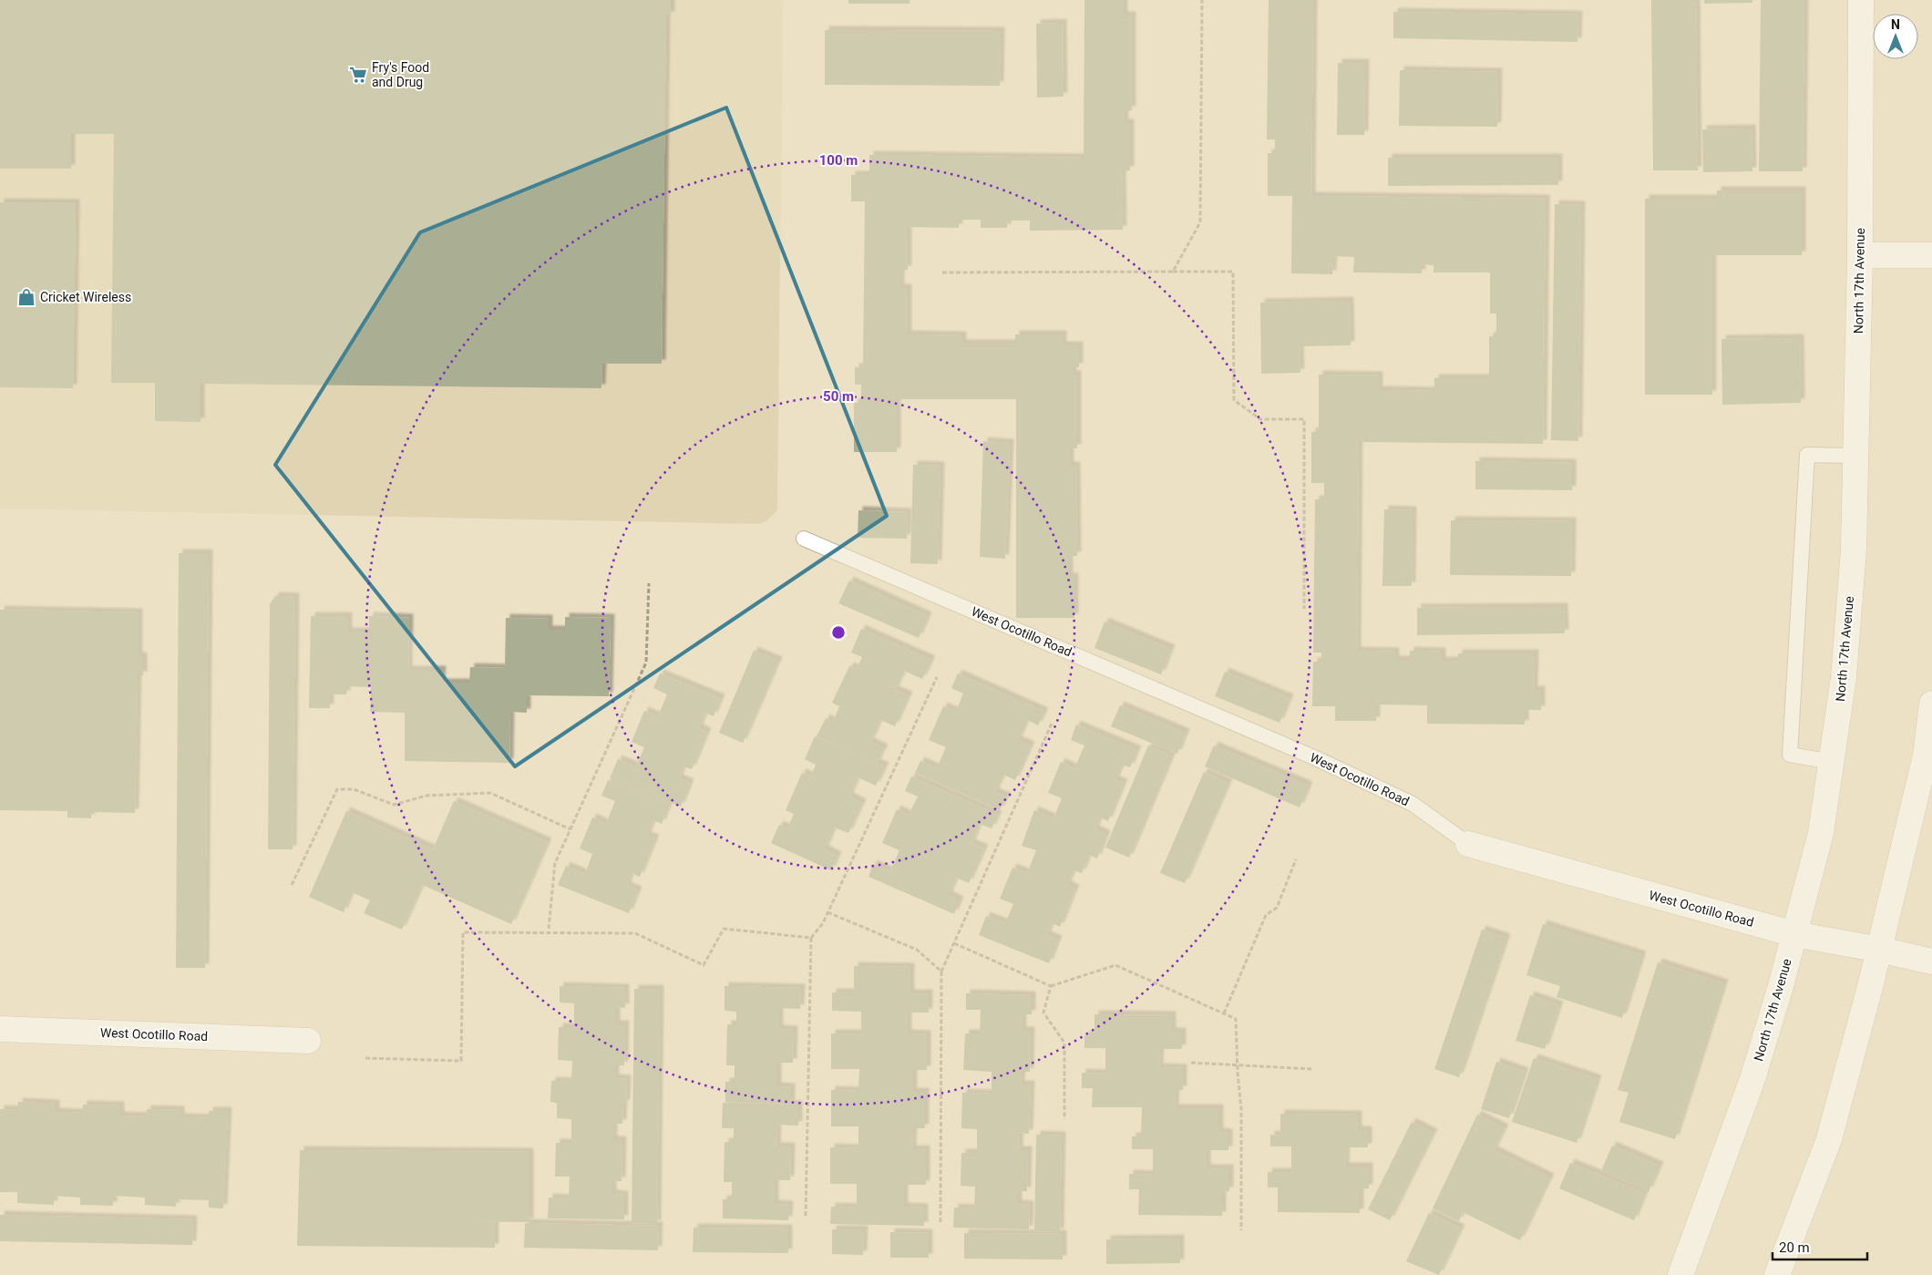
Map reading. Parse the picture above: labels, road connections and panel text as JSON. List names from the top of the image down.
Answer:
{
  "streets": {
    "street": ["North 17th Avenue", "West Ocotillo Road"]
  },
  "crossings": [
    ["North 17th Avenue", "West Ocotillo Road"]
  ],
  "places": {
    "supermarket": ["Fry's Food and Drug"],
    "shop": ["Cricket Wireless"]
  },
  "scale_bar": "20 m",
  "north": "top",
  "rings": ["100 m", "50 m"]
}
